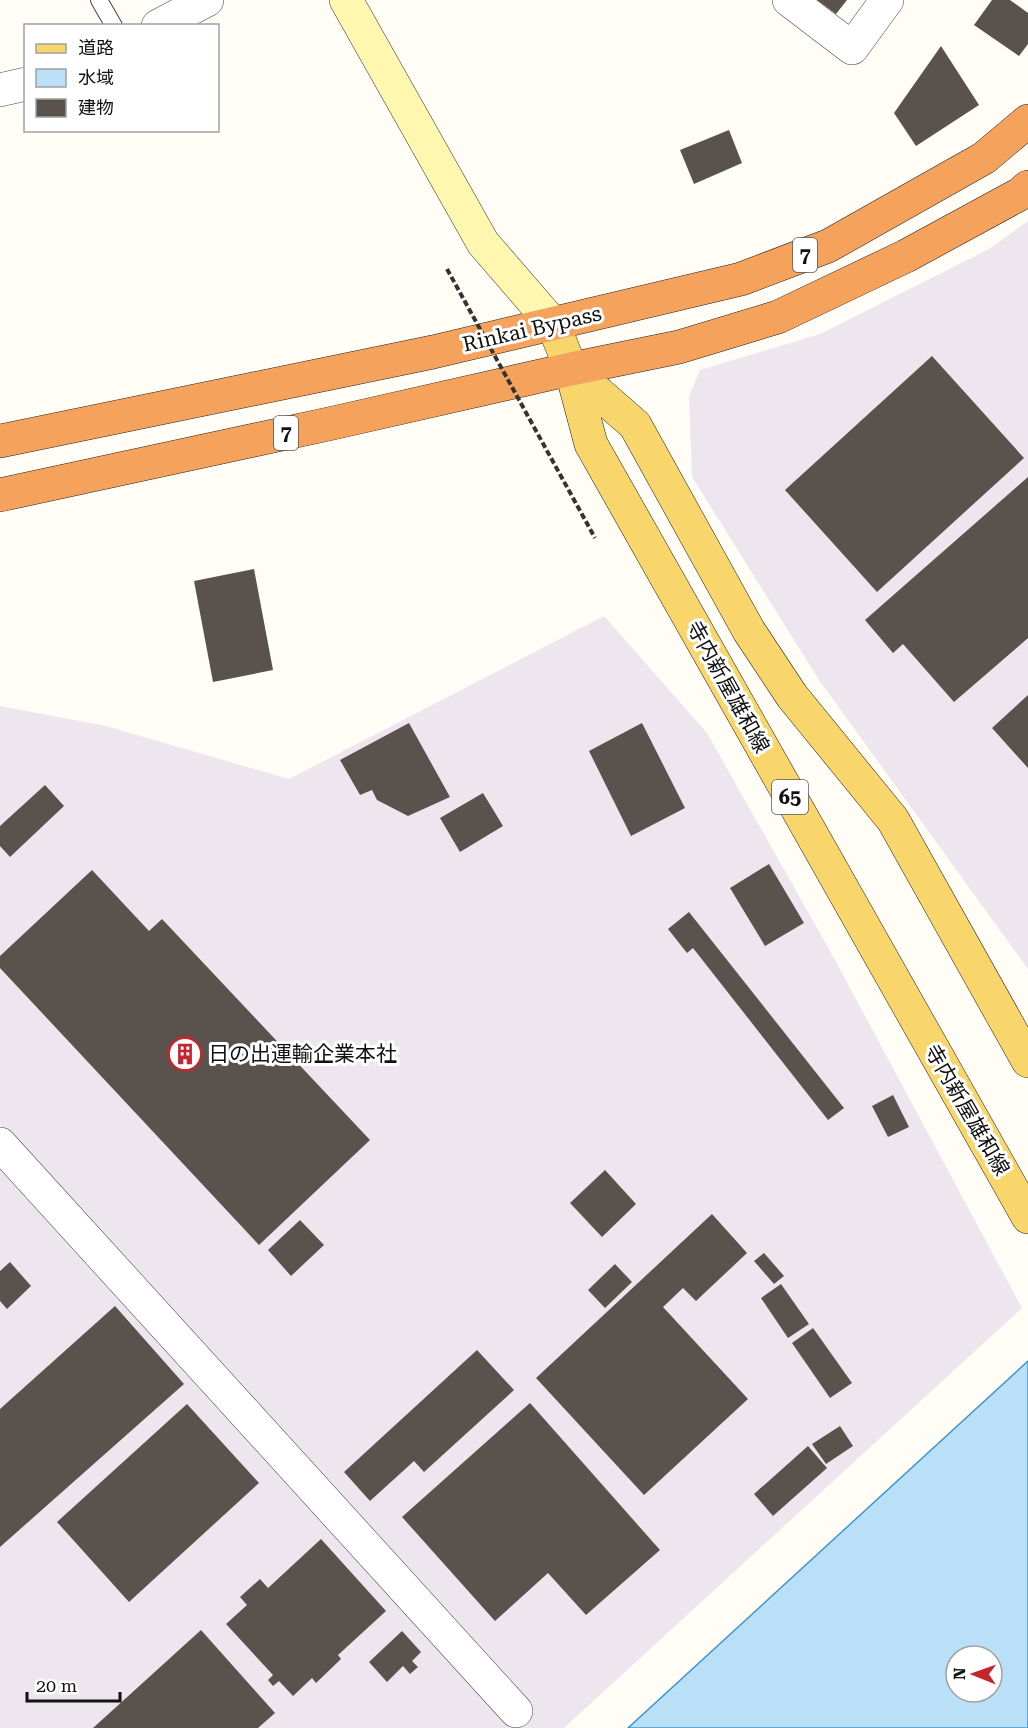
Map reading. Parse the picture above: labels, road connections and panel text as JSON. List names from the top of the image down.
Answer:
{
  "streets": {
    "highway": ["7", "Rinkai Bypass"],
    "main road": ["寺内新屋雄和線", "65"]
  },
  "crossings": [
    ["7", "寺内新屋雄和線"],
    ["Rinkai Bypass", "寺内新屋雄和線"]
  ],
  "places": {
    "building": ["日の出運輸企業本社"]
  },
  "legend": ["道路", "水域", "建物"],
  "scale_bar": "20 m",
  "north": "left"
}
